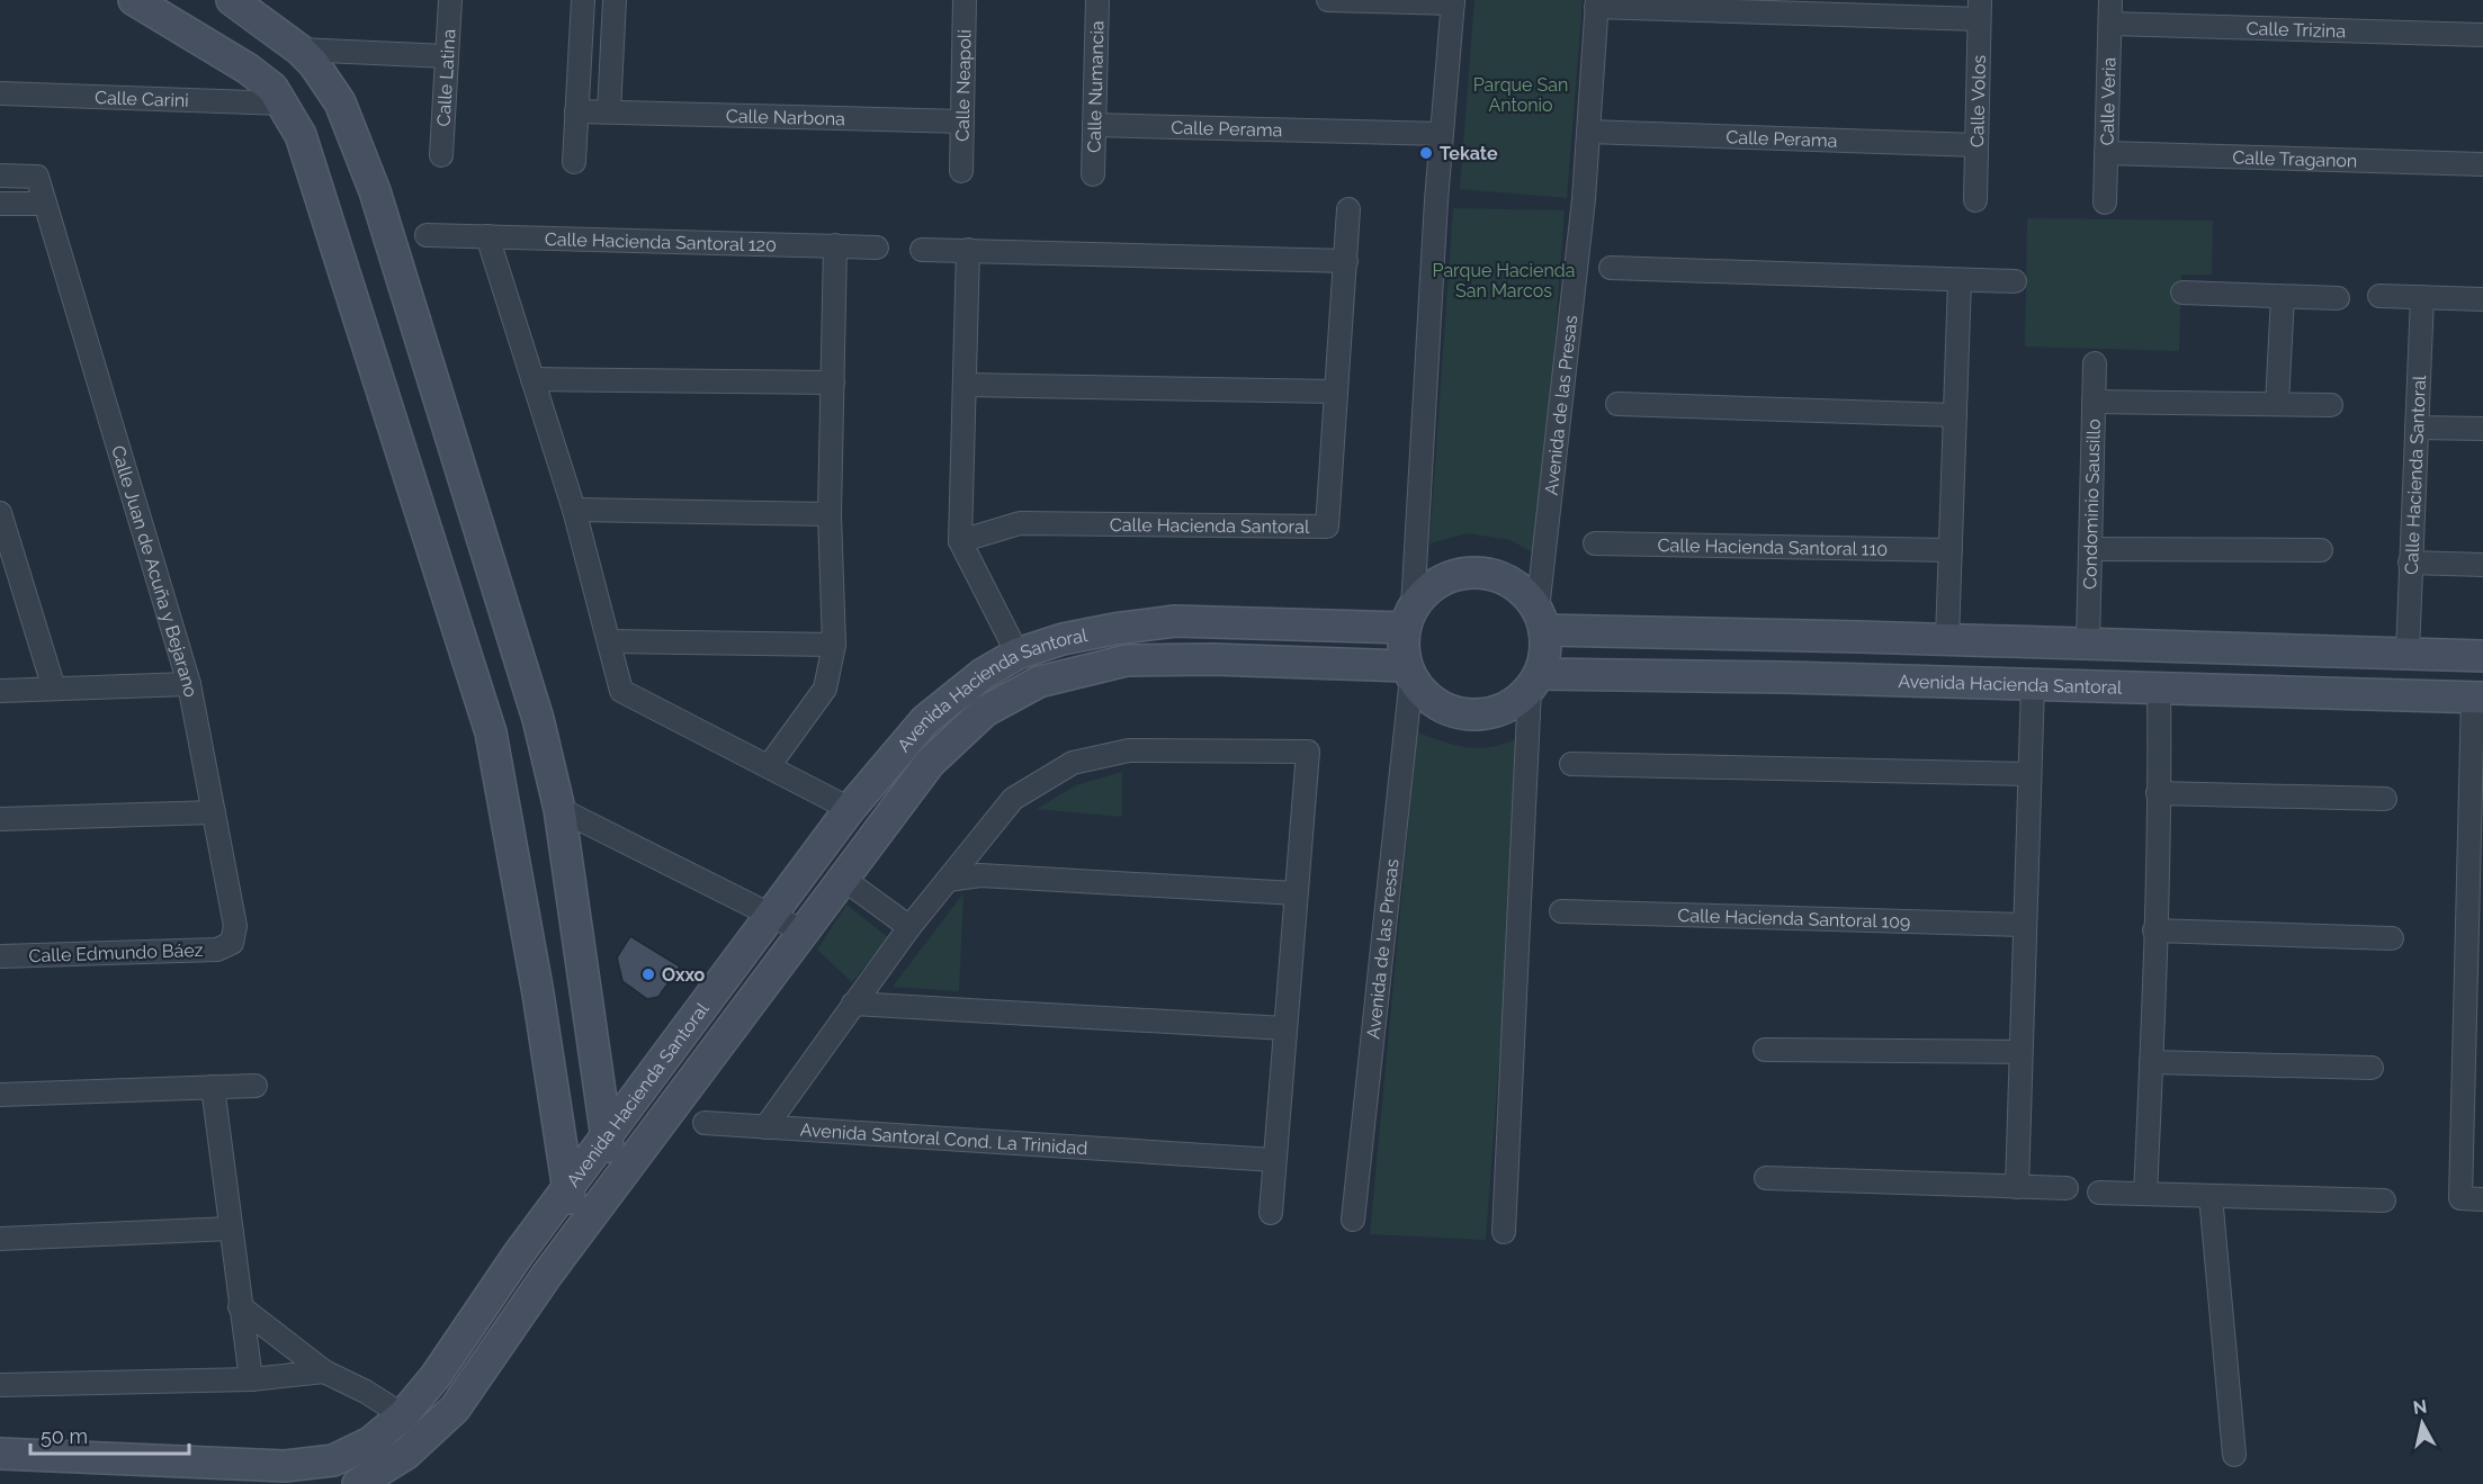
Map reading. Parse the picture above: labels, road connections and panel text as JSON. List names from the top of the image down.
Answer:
{
  "streets": {
    "street": [
      "Calle Trizina",
      "Calle Latina",
      "Calle Neapoli",
      "Calle Numancia",
      "Calle Carini",
      "Calle Volos",
      "Calle Veria",
      "Calle Narbona",
      "Calle Perama",
      "Calle Traganon",
      "Calle Hacienda Santoral 120",
      "Avenida de las Presas",
      "Calle Hacienda Santoral",
      "Condominio Sausillo",
      "Calle Hacienda Santoral 110",
      "Calle Juan de Acuña y Bejarano",
      "Avenida Hacienda Santoral",
      "Calle Hacienda Santoral 109",
      "Calle Edmundo Báez",
      "Avenida Santoral Cond. La Trinidad"
    ]
  },
  "crossings": [
    ["Calle Trizina", "Calle Veria"],
    ["Calle Neapoli", "Calle Narbona"],
    ["Calle Numancia", "Calle Perama"],
    ["Calle Volos", "Calle Perama"],
    ["Calle Veria", "Calle Traganon"],
    ["Calle Perama", "Avenida de las Presas"],
    ["Avenida de las Presas", "Avenida Hacienda Santoral"],
    ["Calle Juan de Acuña y Bejarano", "Calle Edmundo Báez"]
  ],
  "parks": ["Parque San Antonio", "Parque Hacienda San Marcos"],
  "places": ["Tekate", "Oxxo"],
  "scale_bar": "50 m",
  "north": "top"
}
